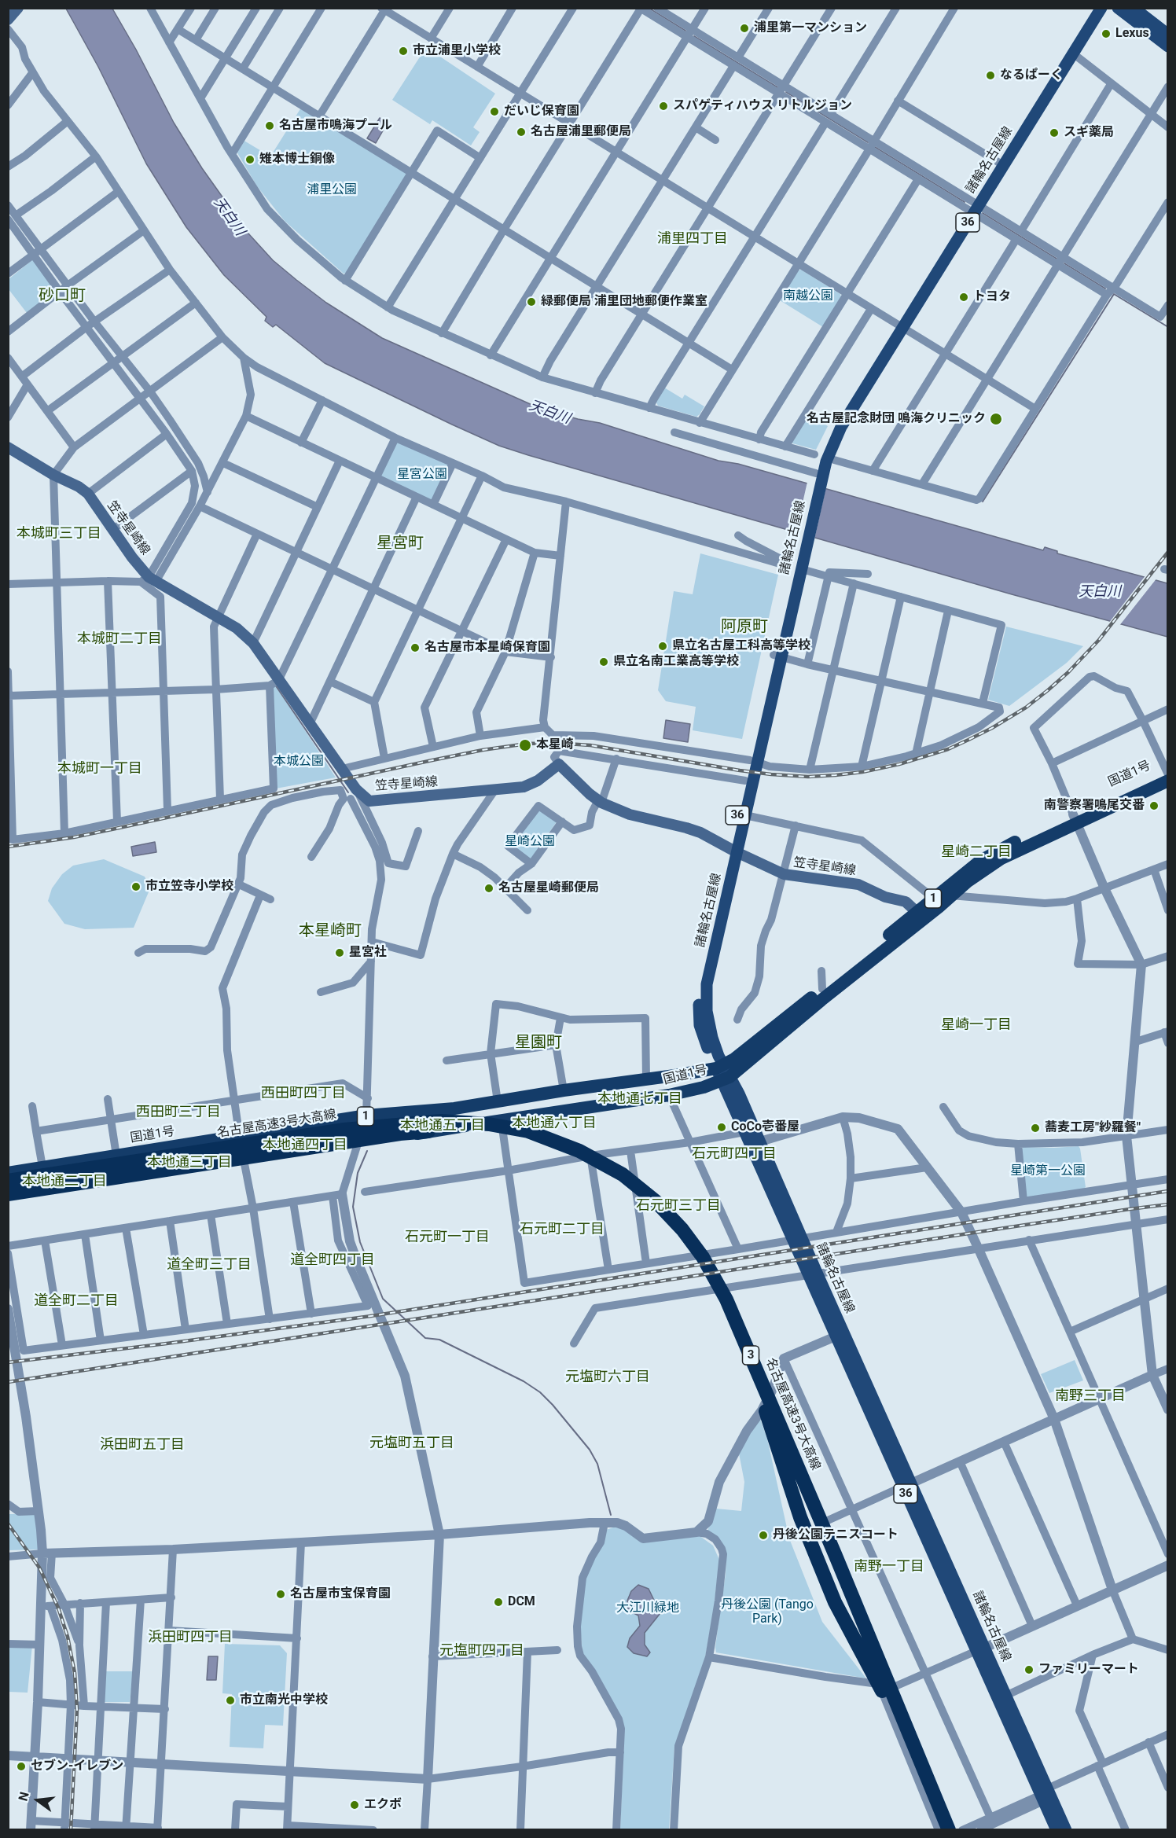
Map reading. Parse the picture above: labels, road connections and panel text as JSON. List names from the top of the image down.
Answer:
{
  "streets": {
    "highway": [
      "国道1号",
      "1",
      "名古屋高速3号大高線",
      "3"
    ],
    "main road": ["諸輪名古屋線", "36", "笠寺星崎線"]
  },
  "crossings": [
    ["諸輪名古屋線", "笠寺星崎線"],
    ["諸輪名古屋線", "国道1号"],
    ["笠寺星崎線", "国道1号"],
    ["国道1号", "3"]
  ],
  "districts": [
    "浦里四丁目",
    "砂口町",
    "本城町三丁目",
    "星宮町",
    "阿原町",
    "本城町二丁目",
    "本城町一丁目",
    "星崎二丁目",
    "本星崎町",
    "星崎一丁目",
    "星園町",
    "西田町四丁目",
    "本地通七丁目",
    "西田町三丁目",
    "本地通六丁目",
    "本地通五丁目",
    "本地通四丁目",
    "石元町四丁目",
    "本地通三丁目",
    "本地通二丁目",
    "石元町三丁目",
    "石元町二丁目",
    "石元町一丁目",
    "道全町四丁目",
    "道全町三丁目",
    "道全町二丁目",
    "元塩町六丁目",
    "南野三丁目",
    "元塩町五丁目",
    "浜田町五丁目",
    "南野一丁目",
    "浜田町四丁目",
    "元塩町四丁目"
  ],
  "water": ["天白川"],
  "parks": [
    "浦里公園",
    "南越公園",
    "星宮公園",
    "本城公園",
    "星崎公園",
    "星崎第一公園",
    "丹後公園 (Tango Park)",
    "大江川緑地"
  ],
  "places": [
    "浦里第一マンション",
    "Lexus",
    "市立浦里小学校",
    "なるぱーく",
    "スパゲティハウス リトルジョン",
    "だいじ保育園",
    "名古屋市鳴海プール",
    "名古屋浦里郵便局",
    "スギ薬局",
    "雉本博士銅像",
    "トヨタ",
    "緑郵便局 浦里団地郵便作業室",
    "名古屋記念財団 鳴海クリニック",
    "県立名古屋工科高等学校",
    "名古屋市本星崎保育園",
    "県立名南工業高等学校",
    "本星崎",
    "南警察署鳴尾交番",
    "市立笠寺小学校",
    "名古屋星崎郵便局",
    "星宮社",
    "CoCo壱番屋",
    "蕎麦工房\"紗羅餐\"",
    "丹後公園テニスコート",
    "名古屋市宝保育園",
    "DCM",
    "ファミリーマート",
    "市立南光中学校",
    "セブン-イレブン",
    "エクボ"
  ],
  "north": "left"
}
